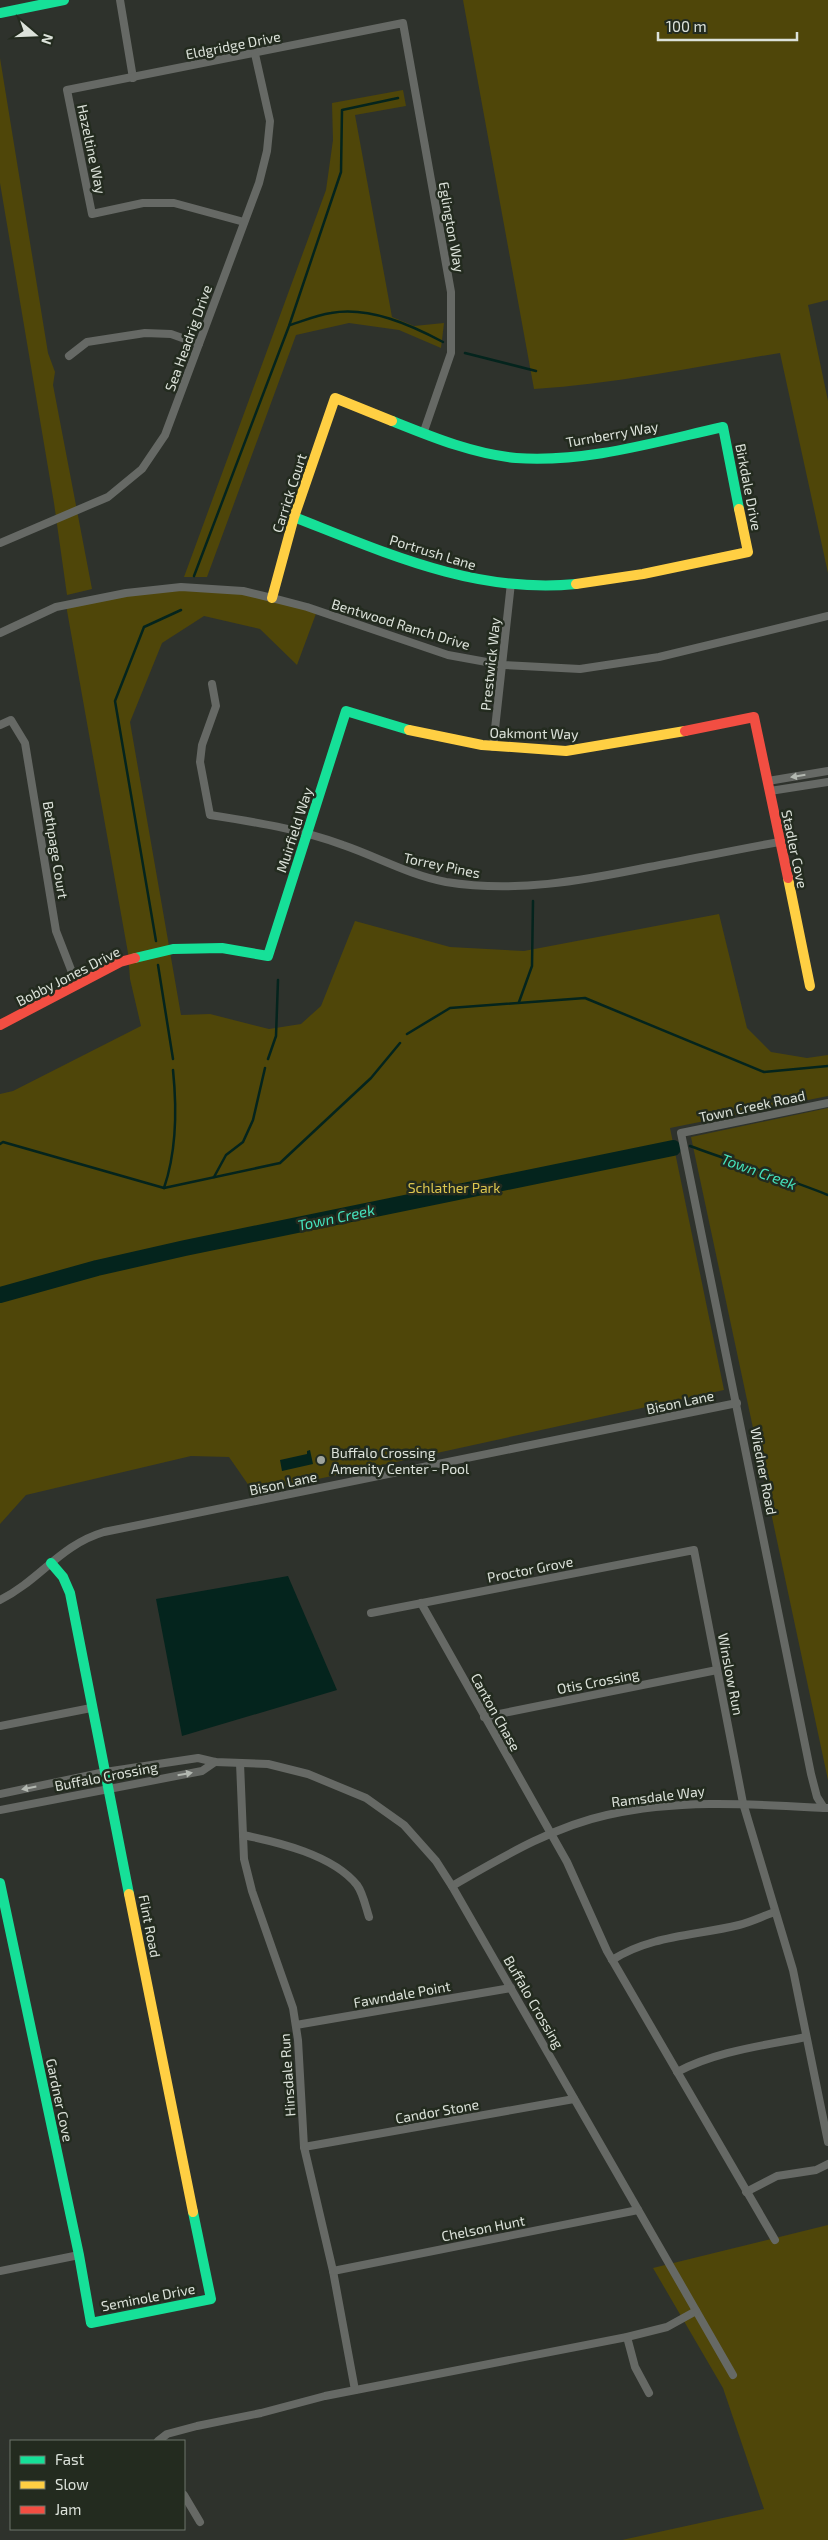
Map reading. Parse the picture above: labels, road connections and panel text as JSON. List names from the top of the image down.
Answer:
{
  "streets": {
    "street": [
      "Eldgridge Drive",
      "Hazeltine Way",
      "Eglington Way",
      "Sea Headrig Drive",
      "Turnberry Way",
      "Birkdale Drive",
      "Carrick Court",
      "Portrush Lane",
      "Bentwood Ranch Drive",
      "Prestwick Way",
      "Oakmont Way",
      "Muirfield Way",
      "Stadler Cove",
      "Bethpage Court",
      "Torrey Pines",
      "Bobby Jones Drive",
      "Town Creek Road",
      "Bison Lane",
      "Wiedner Road",
      "Proctor Grove",
      "Winslow Run",
      "Otis Crossing",
      "Canton Chase",
      "Buffalo Crossing",
      "Ramsdale Way",
      "Flint Road",
      "Fawndale Point",
      "Hinsdale Run",
      "Gardner Cove",
      "Candor Stone",
      "Chelson Hunt",
      "Seminole Drive"
    ]
  },
  "crossings": [
    ["Eldgridge Drive", "Hazeltine Way"],
    ["Eldgridge Drive", "Eglington Way"],
    ["Eldgridge Drive", "Sea Headrig Drive"],
    ["Hazeltine Way", "Sea Headrig Drive"],
    ["Eglington Way", "Turnberry Way"],
    ["Turnberry Way", "Birkdale Drive"],
    ["Turnberry Way", "Carrick Court"],
    ["Birkdale Drive", "Portrush Lane"],
    ["Carrick Court", "Portrush Lane"],
    ["Carrick Court", "Bentwood Ranch Drive"],
    ["Portrush Lane", "Prestwick Way"],
    ["Bentwood Ranch Drive", "Prestwick Way"],
    ["Prestwick Way", "Oakmont Way"],
    ["Oakmont Way", "Muirfield Way"],
    ["Oakmont Way", "Stadler Cove"],
    ["Muirfield Way", "Torrey Pines"],
    ["Muirfield Way", "Bobby Jones Drive"],
    ["Stadler Cove", "Torrey Pines"],
    ["Bethpage Court", "Bobby Jones Drive"],
    ["Town Creek Road", "Wiedner Road"],
    ["Bison Lane", "Wiedner Road"],
    ["Bison Lane", "Flint Road"],
    ["Wiedner Road", "Ramsdale Way"],
    ["Proctor Grove", "Winslow Run"],
    ["Proctor Grove", "Canton Chase"],
    ["Winslow Run", "Otis Crossing"],
    ["Winslow Run", "Ramsdale Way"],
    ["Otis Crossing", "Canton Chase"],
    ["Canton Chase", "Ramsdale Way"],
    ["Buffalo Crossing", "Ramsdale Way"],
    ["Buffalo Crossing", "Flint Road"],
    ["Buffalo Crossing", "Fawndale Point"],
    ["Buffalo Crossing", "Hinsdale Run"],
    ["Buffalo Crossing", "Candor Stone"],
    ["Buffalo Crossing", "Chelson Hunt"],
    ["Flint Road", "Seminole Drive"],
    ["Fawndale Point", "Hinsdale Run"],
    ["Hinsdale Run", "Candor Stone"],
    ["Hinsdale Run", "Chelson Hunt"],
    ["Gardner Cove", "Seminole Drive"]
  ],
  "water": ["Town Creek"],
  "parks": ["Schlather Park"],
  "places": ["Buffalo Crossing Amenity Center - Pool"],
  "legend": ["Fast", "Slow", "Jam"],
  "scale_bar": "100 m",
  "north": "right"
}
